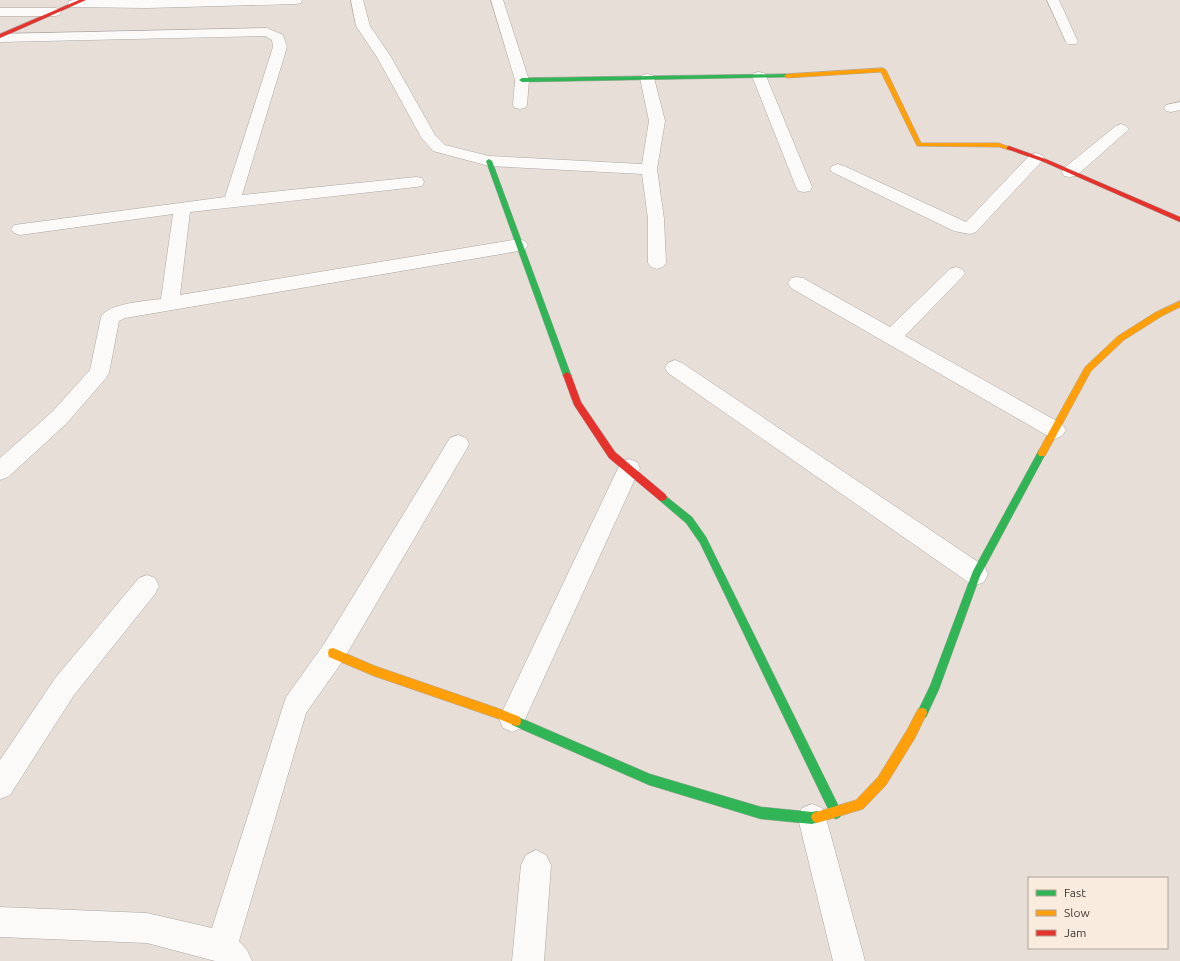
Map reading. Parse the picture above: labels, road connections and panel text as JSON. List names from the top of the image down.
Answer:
{
  "legend": ["Fast", "Slow", "Jam"]
}
